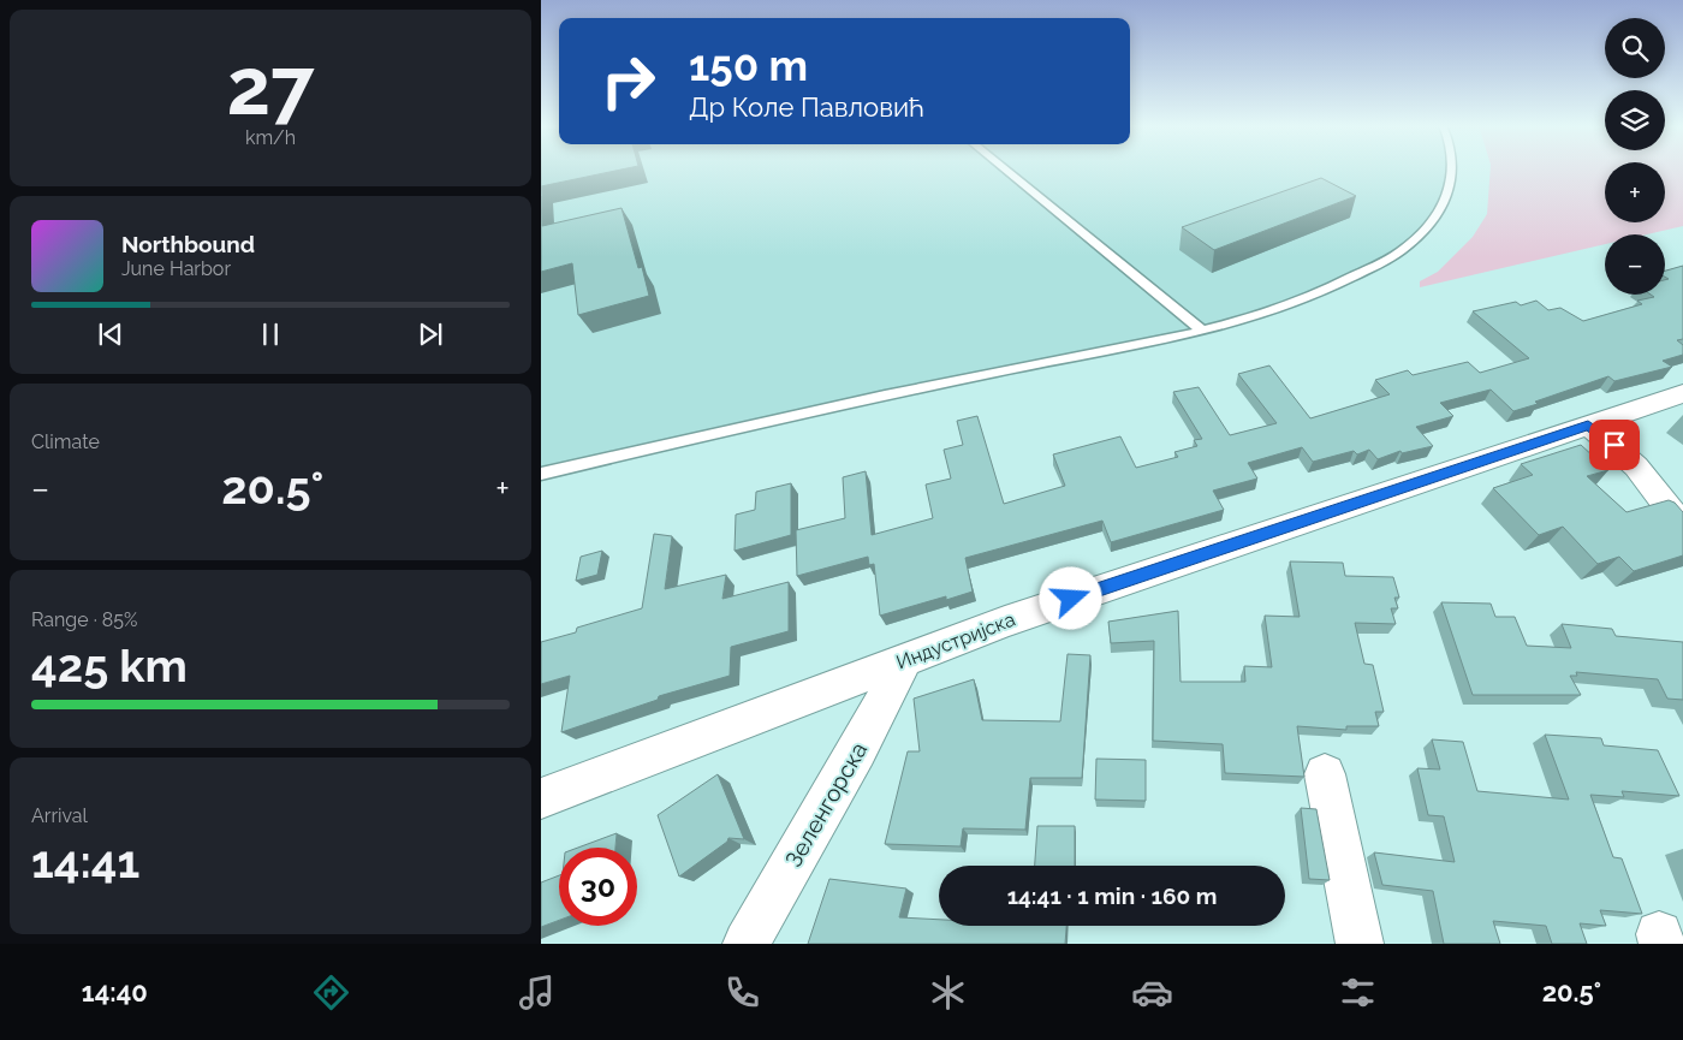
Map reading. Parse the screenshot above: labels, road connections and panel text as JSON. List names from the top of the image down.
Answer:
{
  "streets": {
    "street": ["Индустријска", "Зеленгорска"]
  },
  "crossings": [
    ["Индустријска", "Зеленгорска"]
  ],
  "page": {
    "tile": [
      ["27", "km/h"],
      "Climate",
      ["Range · 85%", "425 km"],
      ["Arrival", "14:41"]
    ],
    "map_buttons": ["+", "−"],
    "turn": ["150 m", "Др Коле Павловић"],
    "song": ["Northbound", "June Harbor"],
    "heat": ["−", "20.5°", "+"],
    "limit": "30",
    "trip": "14:41 · 1 min · 160 m",
    "tabs": ["14:40", "20.5°"]
  }
}
